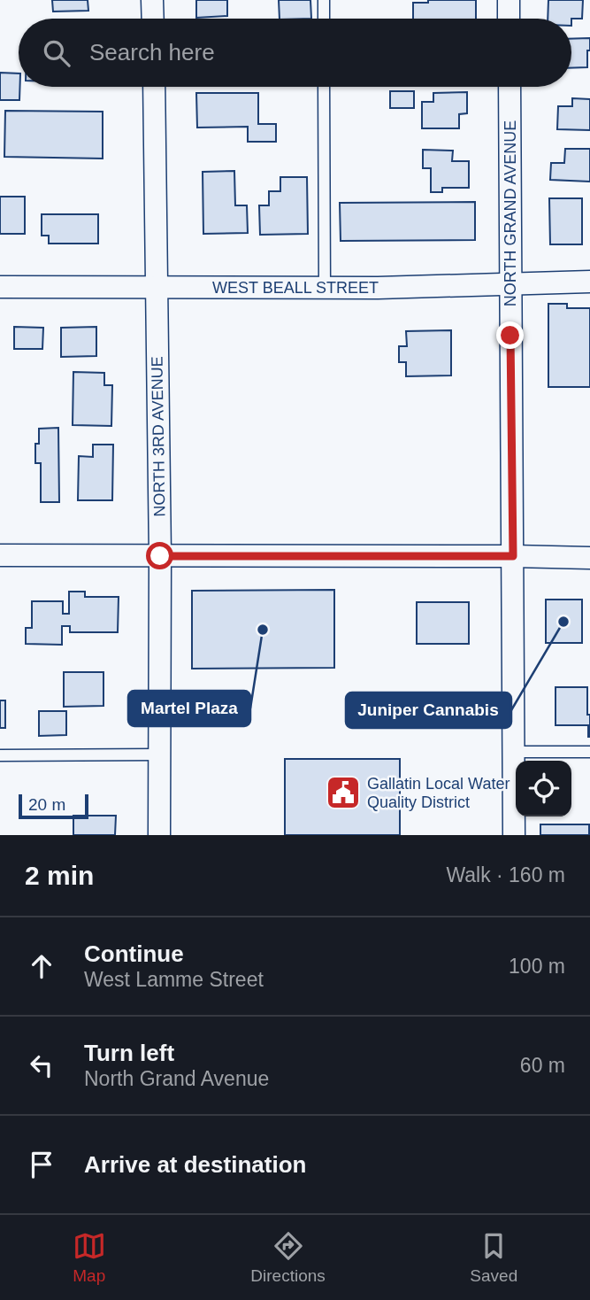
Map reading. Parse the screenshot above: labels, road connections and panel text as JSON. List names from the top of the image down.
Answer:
{
  "streets": {
    "street": ["NORTH GRAND AVENUE", "WEST BEALL STREET", "NORTH 3RD AVENUE"]
  },
  "crossings": [
    ["NORTH GRAND AVENUE", "WEST BEALL STREET"],
    ["WEST BEALL STREET", "NORTH 3RD AVENUE"]
  ],
  "places": {
    "other": ["Juniper Cannabis", "Martel Plaza"],
    "public building": ["Gallatin Local Water Quality District"]
  },
  "scale_bar": "20 m",
  "page": {
    "search": "Search here",
    "scale": "20 m",
    "heading": ["2 min", "Walk · 160 m"],
    "list": [
      ["Continue", "West Lamme Street", "100 m"],
      ["Turn left", "North Grand Avenue", "60 m"],
      "Arrive at destination"
    ],
    "nav": ["Map", "Directions", "Saved"]
  }
}
